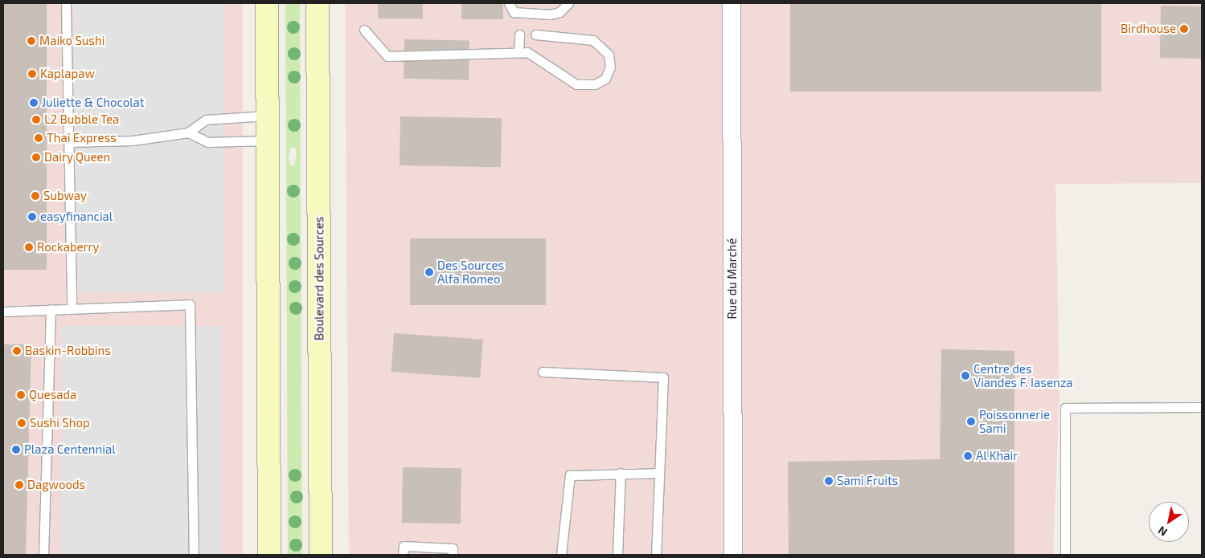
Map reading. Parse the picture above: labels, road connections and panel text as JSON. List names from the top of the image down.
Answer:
{
  "streets": {
    "main road": ["Boulevard des Sources"],
    "street": ["Rue du Marché"]
  },
  "places": [
    "Birdhouse",
    "Maiko Sushi",
    "Kaplapaw",
    "Juliette & Chocolat",
    "L2 Bubble Tea",
    "Thaï Express",
    "Dairy Queen",
    "Subway",
    "easyfinancial",
    "Rockaberry",
    "Des Sources Alfa Romeo",
    "Baskin-Robbins",
    "Centre des Viandes F. Iasenza",
    "Quesada",
    "Poissonnerie Sami",
    "Sushi Shop",
    "Plaza Centennial",
    "Al Khair",
    "Sami Fruits",
    "Dagwoods"
  ],
  "north": "bottom left"
}
